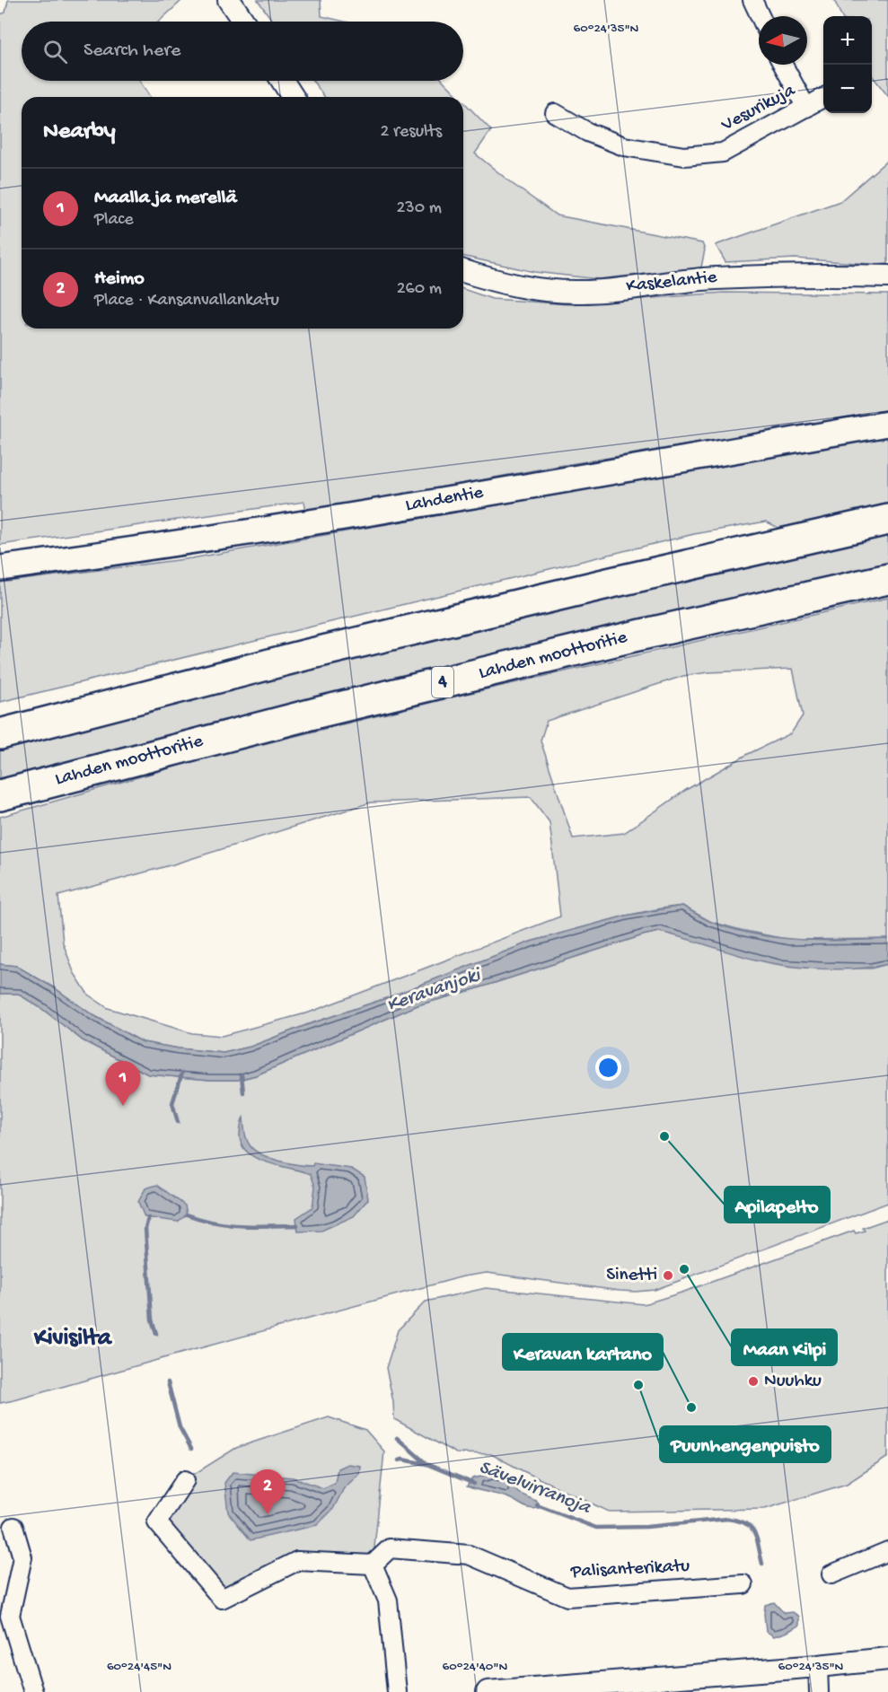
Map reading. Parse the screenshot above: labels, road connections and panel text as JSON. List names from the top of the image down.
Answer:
{
  "streets": {
    "highway": ["Lahden moottoritie", "4"],
    "main road": ["Lahdentie"],
    "street": ["Vesurikuja", "Kaskelantie", "Palisanterikatu"]
  },
  "districts": ["Kivisilta"],
  "water": ["Keravanjoki", "Sävelvirranoja"],
  "places": [
    "Apilapelto",
    "Maan Kilpi",
    "Sinetti",
    "Nuuhku",
    "Puunhengenpuisto",
    "Keravan kartano"
  ],
  "north": "left",
  "page": {
    "map_buttons": ["+", "−"],
    "search": "Search here",
    "heading": ["Nearby", "2 results"],
    "list": [
      {
        "mark": "1",
        "name": "Maalla ja merellä",
        "note": "Place",
        "value": "230 m"
      },
      {
        "mark": "2",
        "name": "Heimo",
        "note": "Place · Kansanvallankatu",
        "value": "260 m"
      }
    ],
    "pins": ["1", "2"]
  },
  "coordinates": ["60°24'35\"N", "60°24'45\"N", "60°24'40\"N"]
}
